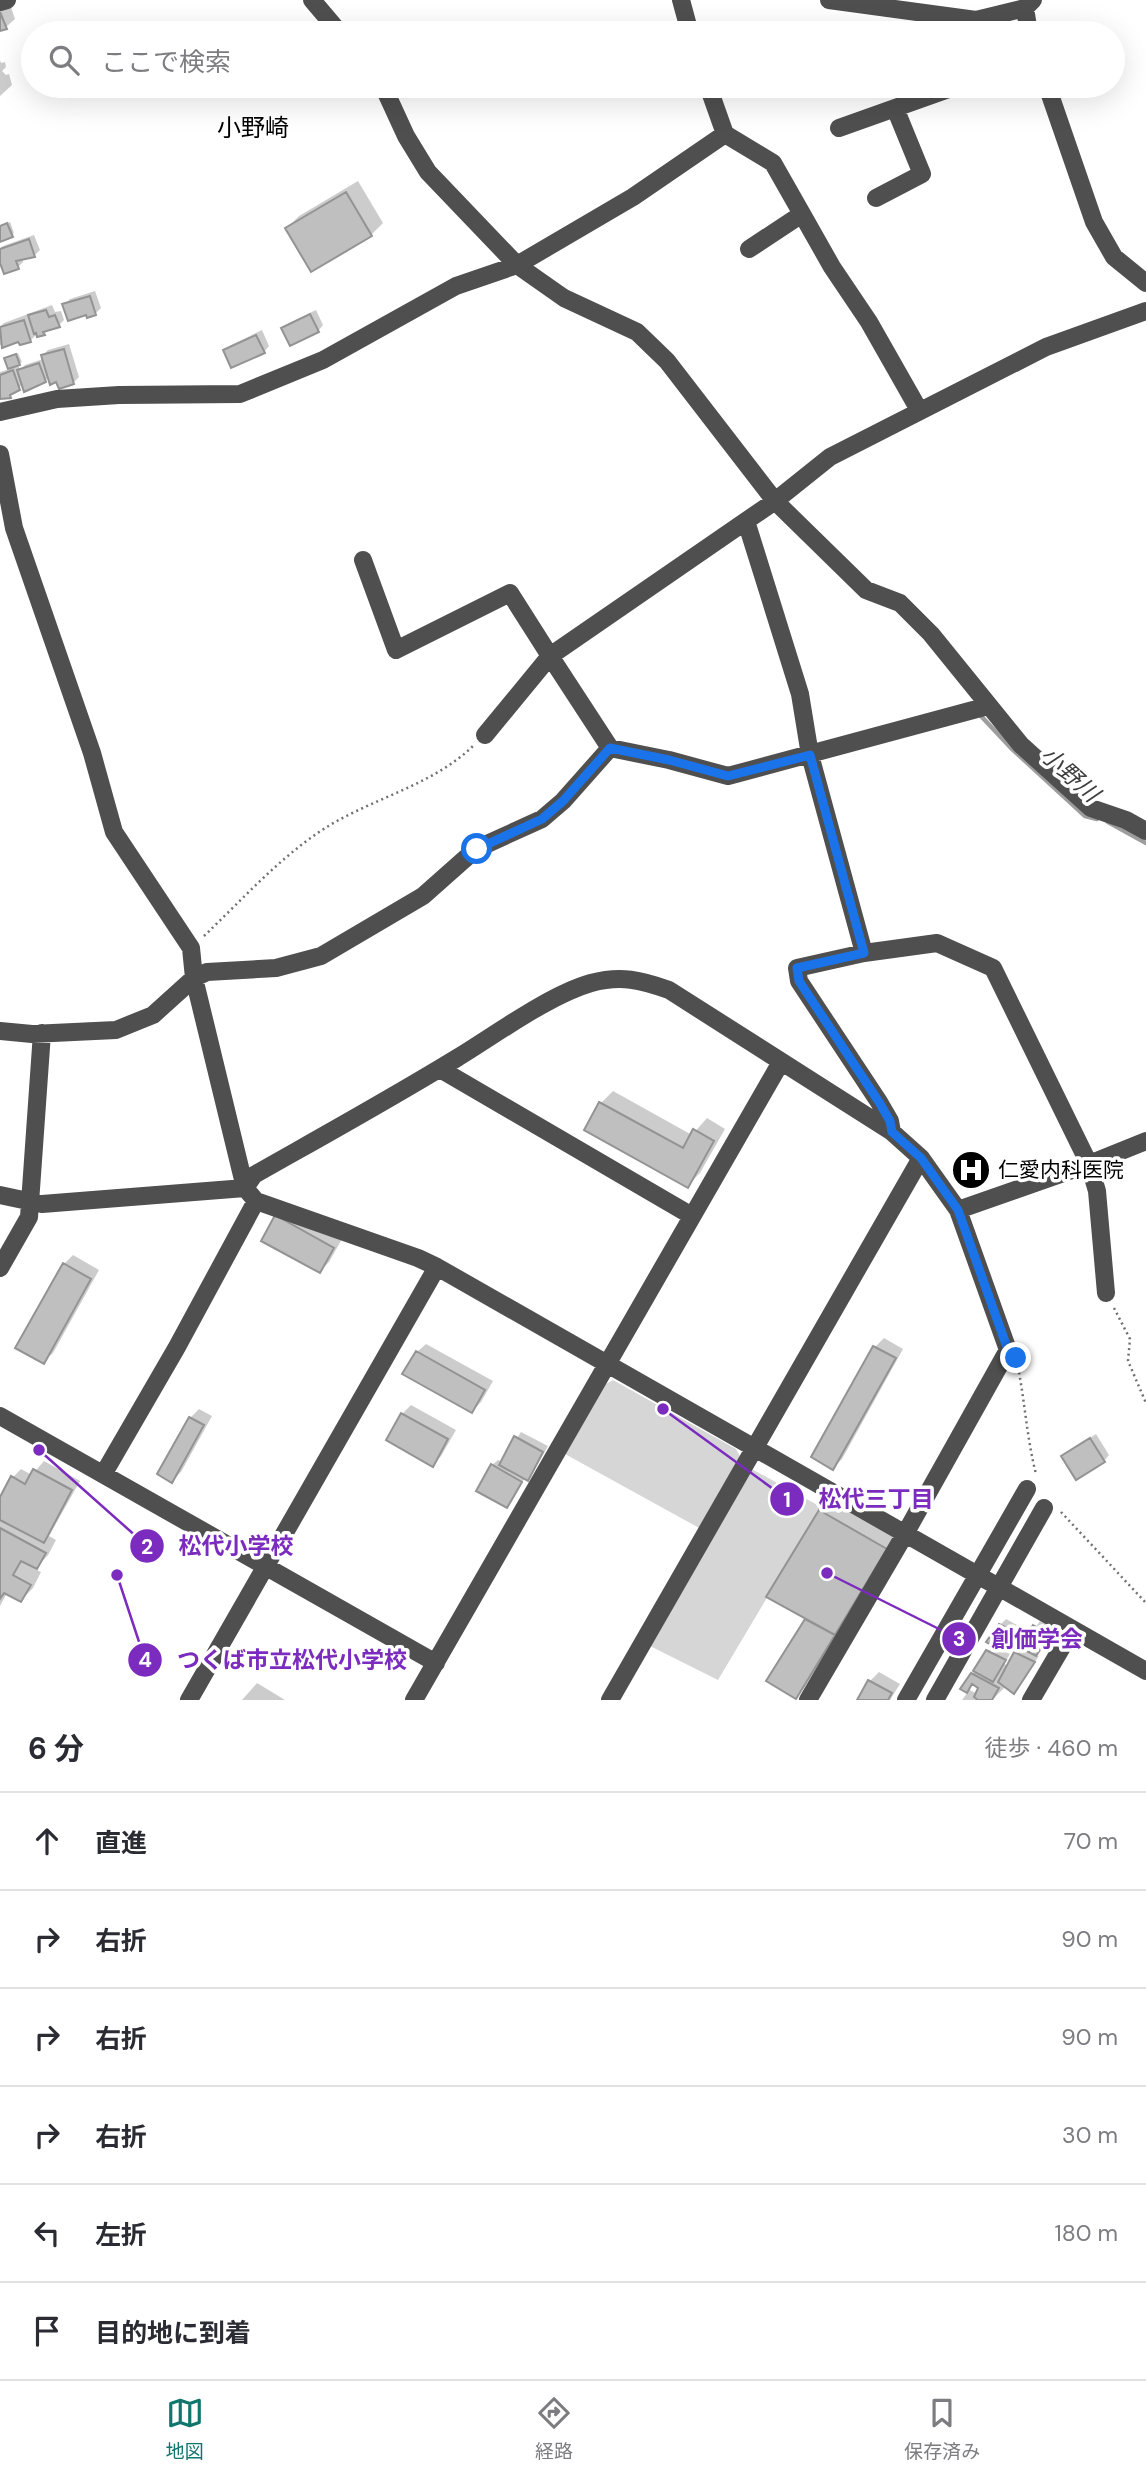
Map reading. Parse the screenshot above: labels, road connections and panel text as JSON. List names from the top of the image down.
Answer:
{
  "districts": ["小野崎"],
  "water": ["小野川"],
  "places": {
    "hospital": ["仁愛内科医院"],
    "other": [
      "松代三丁目",
      "松代小学校",
      "創価学会",
      "つくば市立松代小学校"
    ]
  },
  "page": {
    "search": "ここで検索",
    "heading": ["6 分", "徒歩 · 460 m"],
    "list": [
      ["直進", "70 m"],
      ["右折", "90 m"],
      ["右折", "90 m"],
      ["右折", "30 m"],
      ["左折", "180 m"],
      "目的地に到着"
    ],
    "nav": ["地図", "経路", "保存済み"]
  }
}
